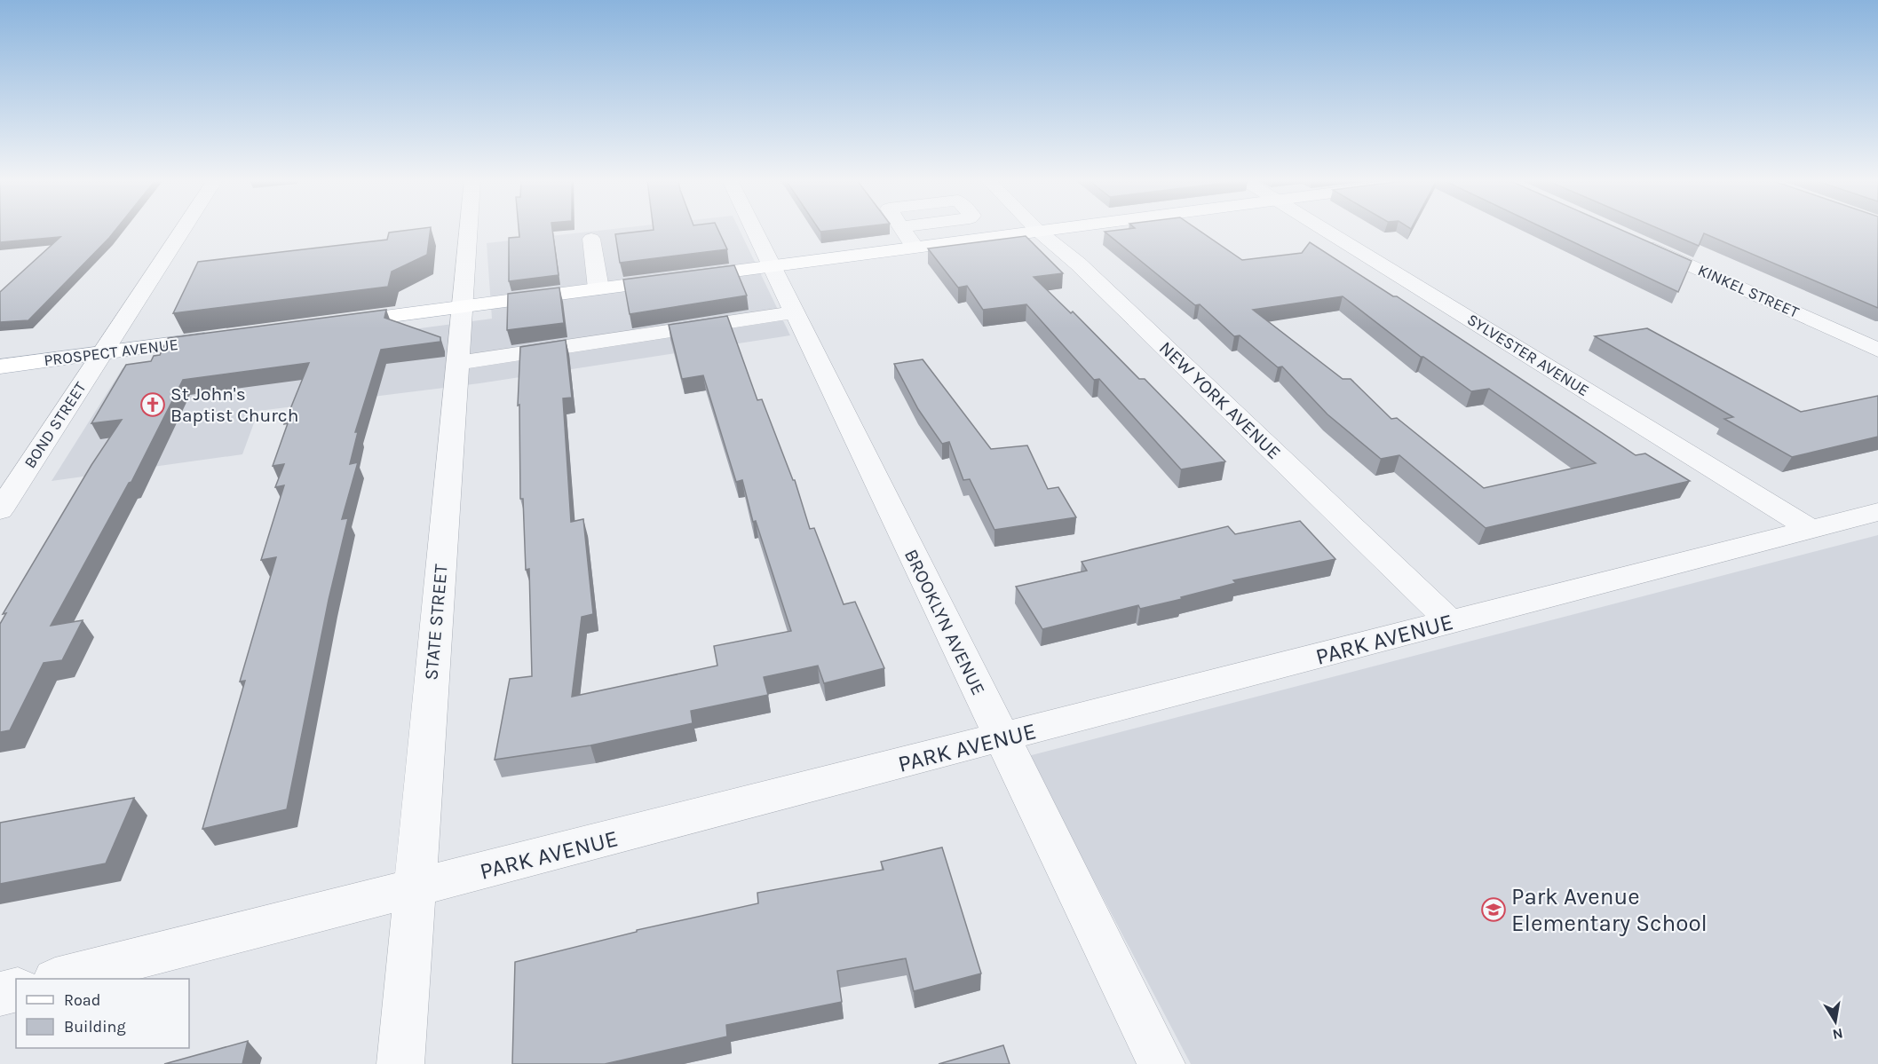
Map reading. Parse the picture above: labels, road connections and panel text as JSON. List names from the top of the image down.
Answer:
{
  "streets": {
    "main road": ["PROSPECT AVENUE"],
    "street": [
      "KINKEL STREET",
      "SYLVESTER AVENUE",
      "NEW YORK AVENUE",
      "BOND STREET",
      "STATE STREET",
      "BROOKLYN AVENUE",
      "PARK AVENUE"
    ]
  },
  "crossings": [
    ["PROSPECT AVENUE", "BOND STREET"],
    ["SYLVESTER AVENUE", "PARK AVENUE"],
    ["NEW YORK AVENUE", "PARK AVENUE"],
    ["STATE STREET", "PARK AVENUE"],
    ["BROOKLYN AVENUE", "PARK AVENUE"]
  ],
  "places": {
    "church": ["St John's Baptist Church"],
    "school or university": ["Park Avenue Elementary School"]
  },
  "legend": ["Road", "Building"],
  "north": "bottom"
}
